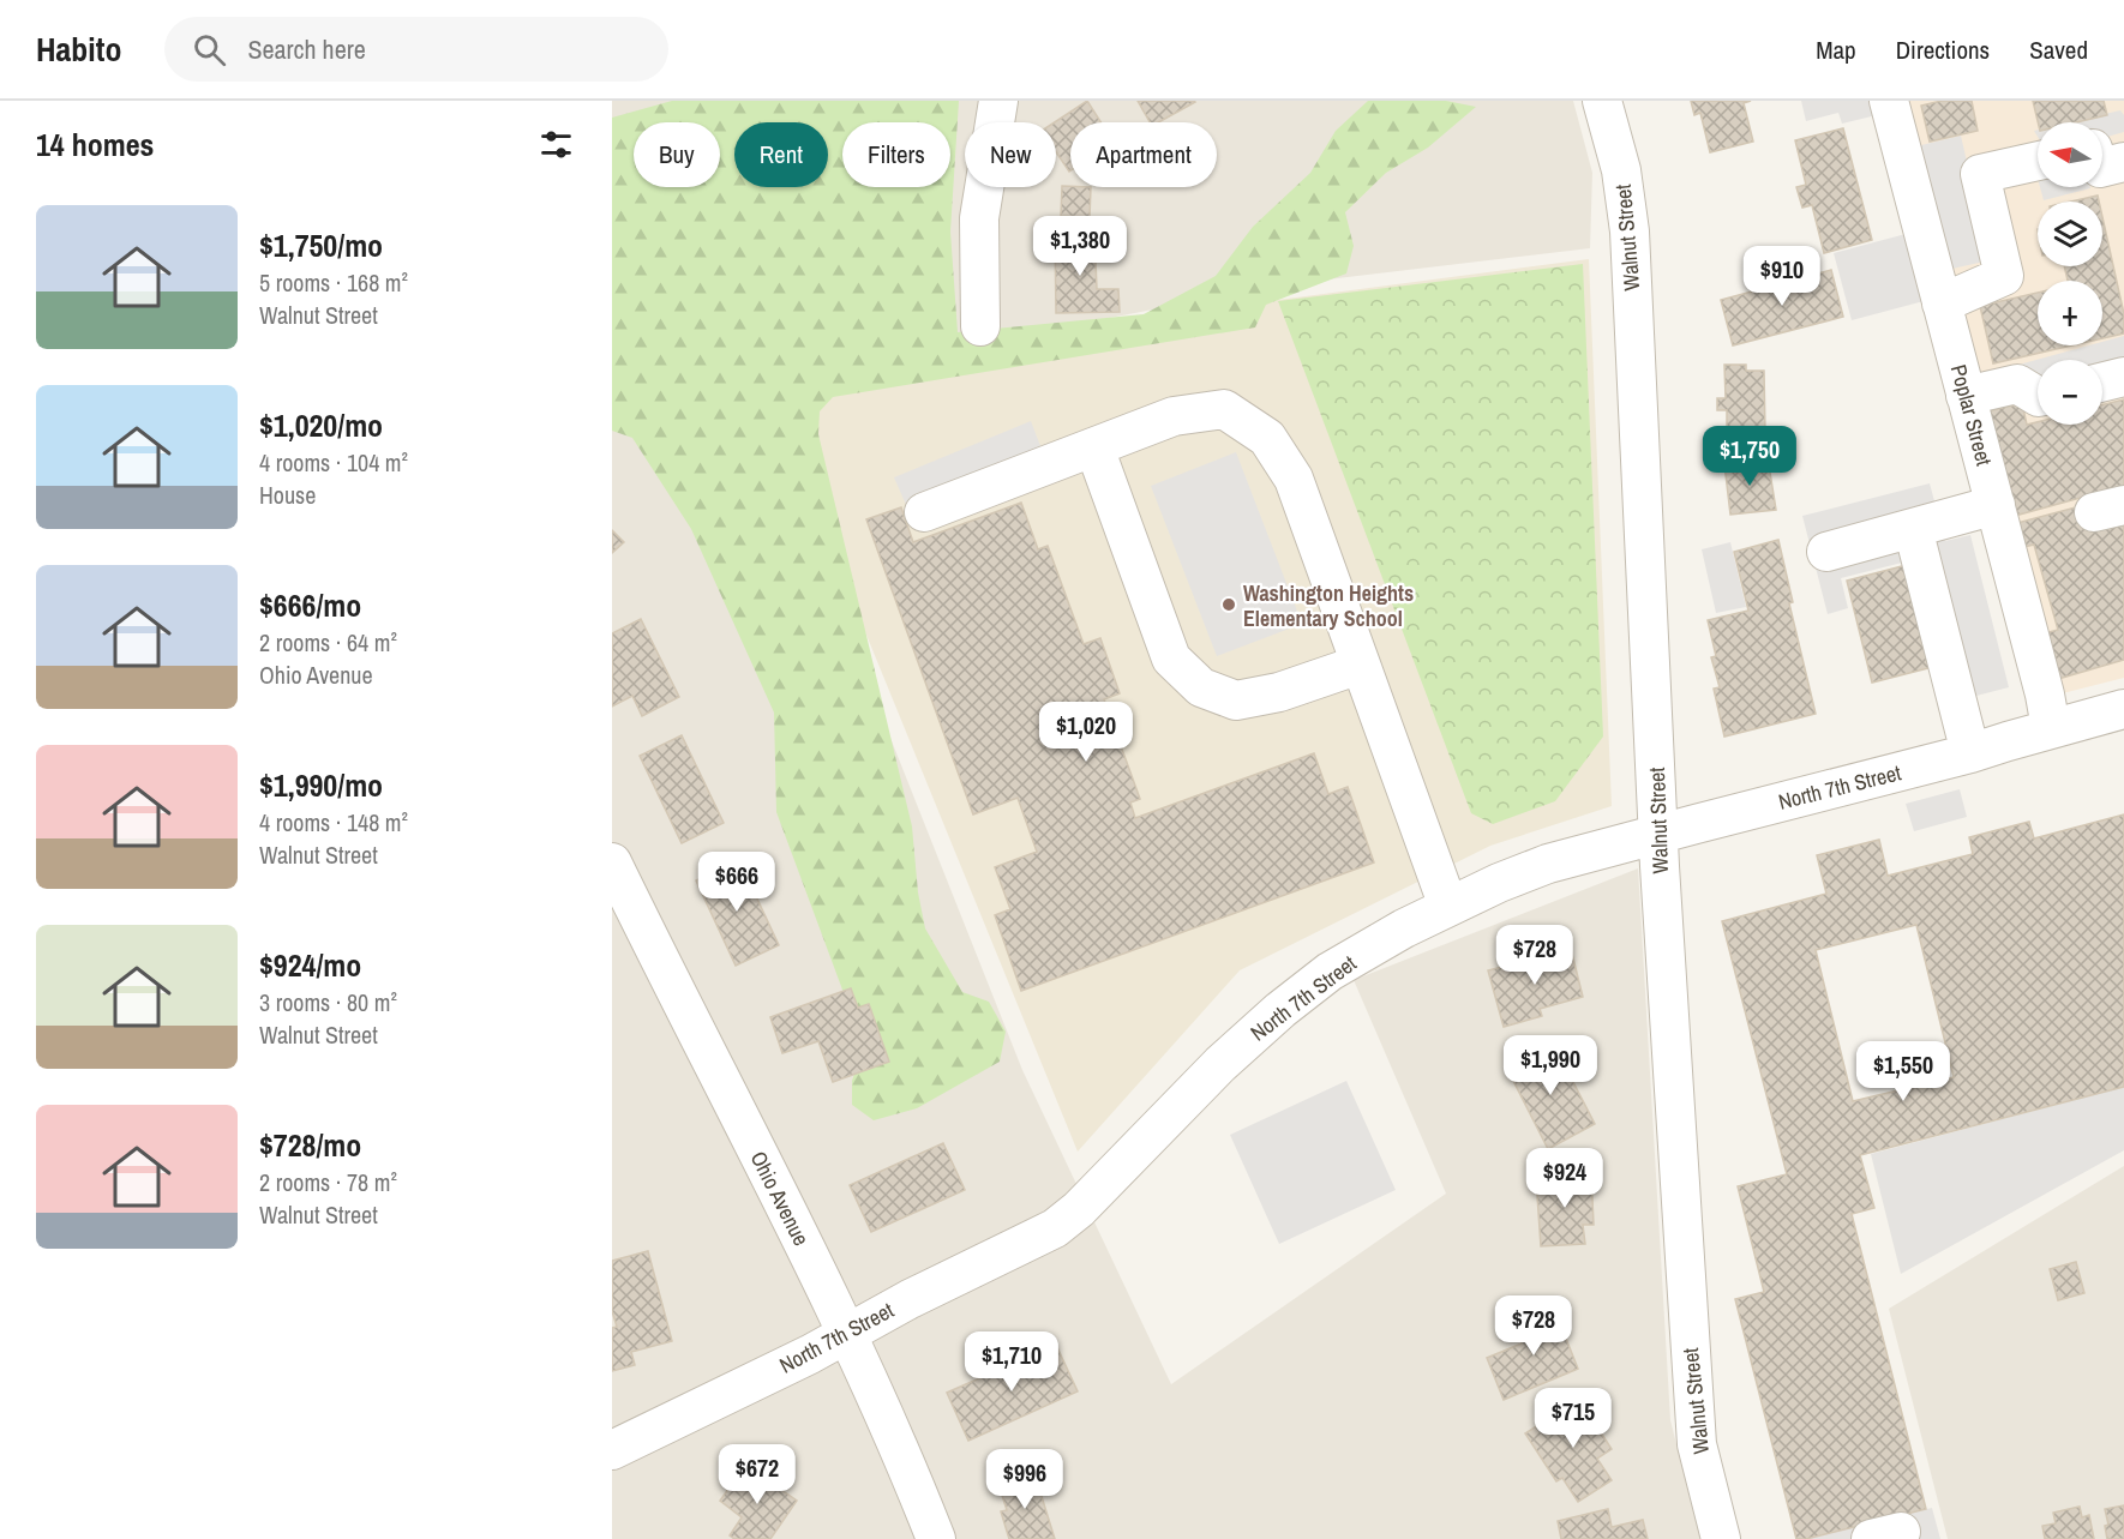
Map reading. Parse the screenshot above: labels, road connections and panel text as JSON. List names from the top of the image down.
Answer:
{
  "streets": {
    "street": [
      "Walnut Street",
      "Poplar Street",
      "North 7th Street",
      "Ohio Avenue"
    ]
  },
  "crossings": [
    ["Walnut Street", "North 7th Street"],
    ["Poplar Street", "North 7th Street"],
    ["North 7th Street", "Ohio Avenue"]
  ],
  "places": ["Washington Heights Elementary School"],
  "north": "left",
  "page": {
    "header": "Habito",
    "search": "Search here",
    "nav": ["Map", "Directions", "Saved"],
    "heading": "14 homes",
    "map_buttons": ["+", "−"],
    "chip": [
      "Buy",
      "Rent",
      "Filters",
      "New",
      "Apartment"
    ],
    "list": [
      {
        "name": "$1,750/mo",
        "note": "5 rooms · 168 m² · Walnut Street"
      },
      {
        "name": "$1,020/mo",
        "note": "4 rooms · 104 m² · House"
      },
      {
        "name": "$666/mo",
        "note": "2 rooms · 64 m² · Ohio Avenue"
      },
      {
        "name": "$1,990/mo",
        "note": "4 rooms · 148 m² · Walnut Street"
      },
      {
        "name": "$924/mo",
        "note": "3 rooms · 80 m² · Walnut Street"
      },
      {
        "name": "$728/mo",
        "note": "2 rooms · 78 m² · Walnut Street"
      }
    ],
    "price": [
      "$1,380",
      "$910",
      "$1,750",
      "$1,020",
      "$666",
      "$728",
      "$1,990",
      "$1,550",
      "$924",
      "$728",
      "$1,710",
      "$715",
      "$672",
      "$996"
    ]
  }
}
